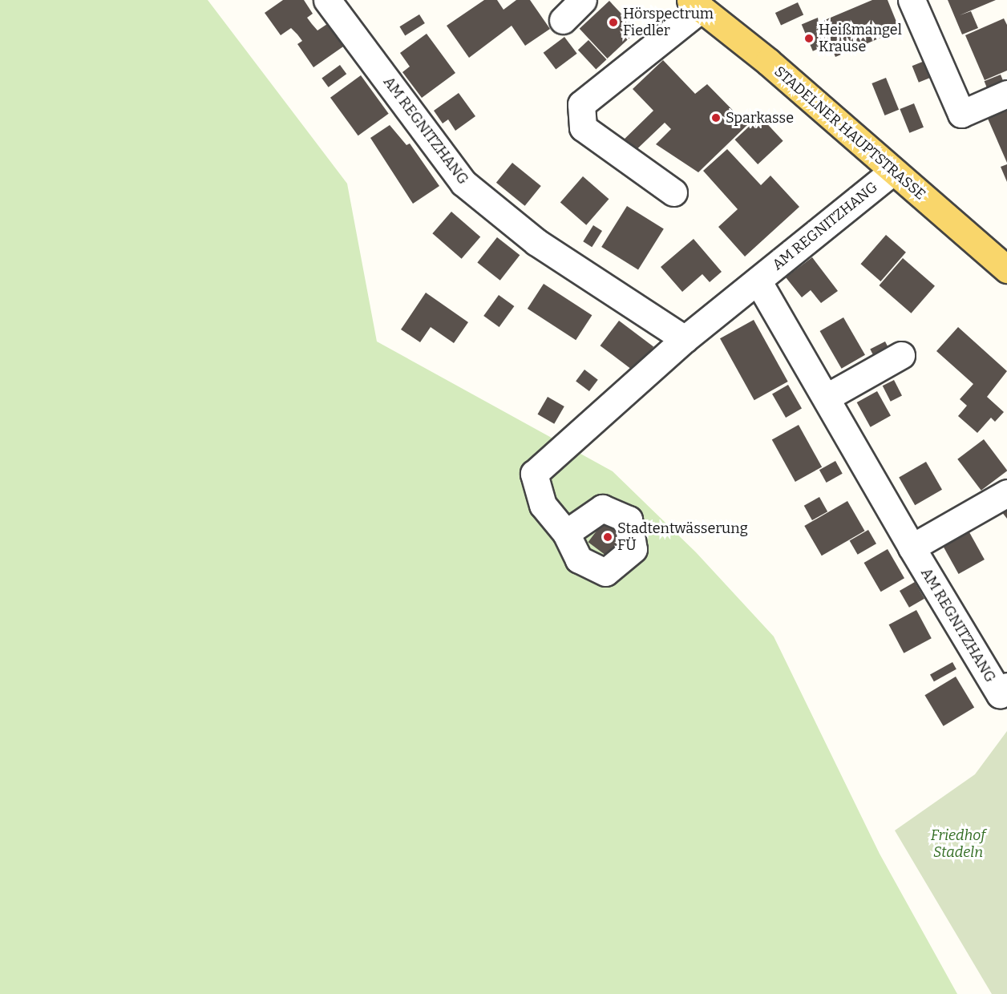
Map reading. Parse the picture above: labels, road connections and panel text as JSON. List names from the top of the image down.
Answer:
{
  "streets": {
    "main road": ["STADELNER HAUPTSTRASSE"],
    "street": ["AM REGNITZHANG"]
  },
  "crossings": [
    ["AM REGNITZHANG", "STADELNER HAUPTSTRASSE"]
  ],
  "parks": ["Friedhof Stadeln"],
  "places": [
    "Hörspectrum Fiedler",
    "Heißmangel Krause",
    "Sparkasse",
    "Stadtentwässerung FÜ"
  ]
}
